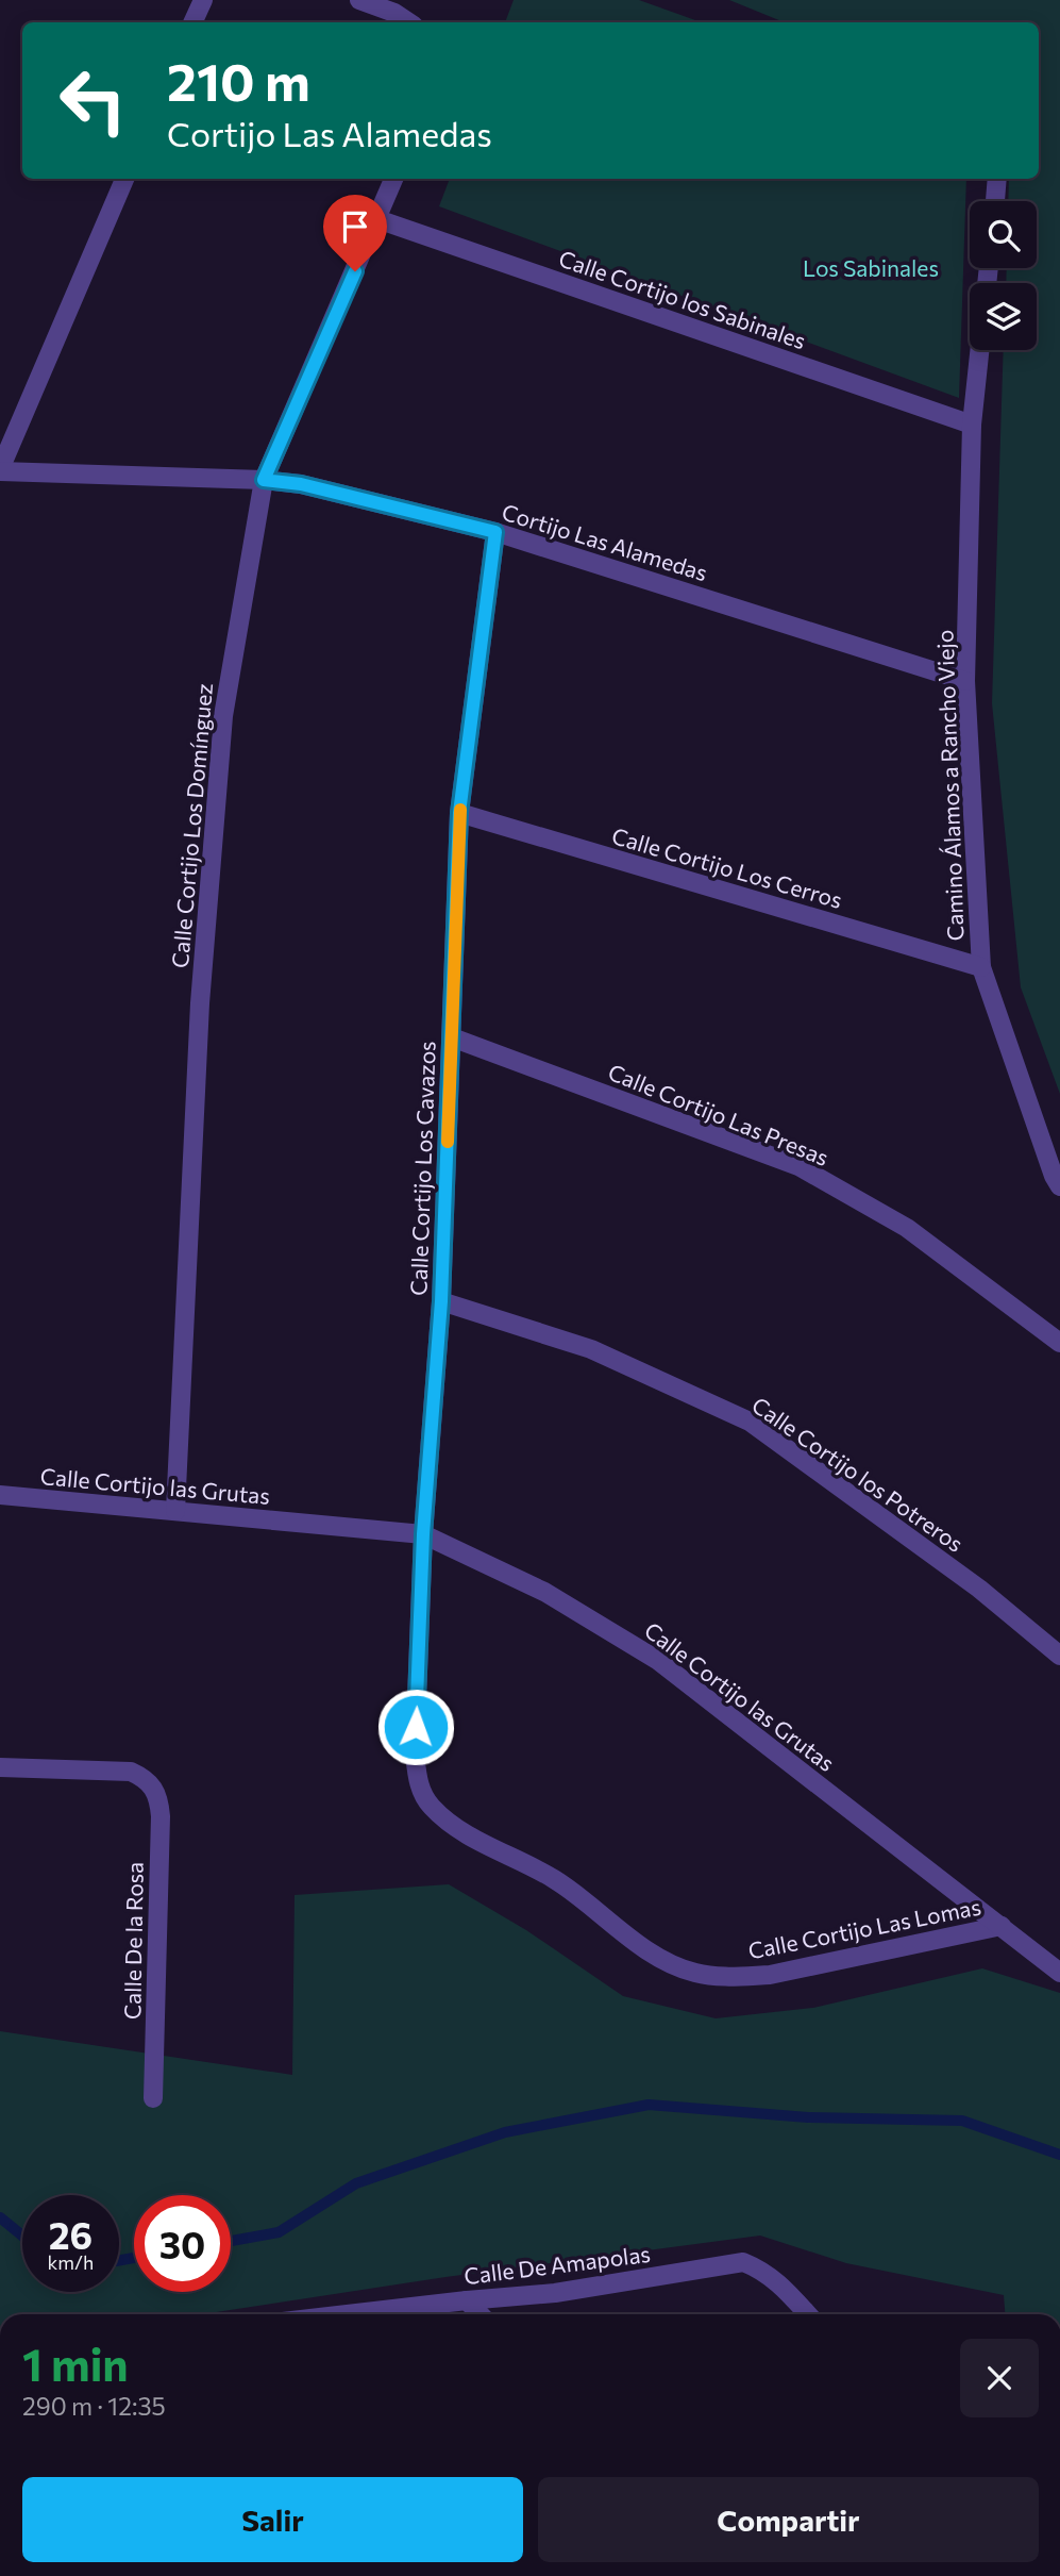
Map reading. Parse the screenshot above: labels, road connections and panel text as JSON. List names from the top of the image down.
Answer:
{
  "streets": {
    "street": [
      "Calle Cortijo los Sabinales",
      "Cortijo Las Alamedas",
      "Camino Álamos a Rancho Viejo",
      "Calle Cortijo Los Domínguez",
      "Calle Cortijo Los Cerros",
      "Calle Cortijo Las Presas",
      "Calle Cortijo Los Cavazos",
      "Calle Cortijo los Potreros",
      "Calle Cortijo las Grutas",
      "Calle Cortijo Las Lomas",
      "Calle De la Rosa",
      "Calle De Amapolas"
    ]
  },
  "crossings": [
    ["Calle Cortijo los Sabinales", "Camino Álamos a Rancho Viejo"],
    ["Calle Cortijo los Sabinales", "Calle Cortijo Los Domínguez"],
    ["Cortijo Las Alamedas", "Camino Álamos a Rancho Viejo"],
    ["Cortijo Las Alamedas", "Calle Cortijo Los Domínguez"],
    ["Cortijo Las Alamedas", "Calle Cortijo Los Cavazos"],
    ["Camino Álamos a Rancho Viejo", "Calle Cortijo Los Cerros"],
    ["Calle Cortijo Los Domínguez", "Calle Cortijo las Grutas"],
    ["Calle Cortijo Los Cerros", "Calle Cortijo Los Cavazos"],
    ["Calle Cortijo Las Presas", "Calle Cortijo Los Cavazos"],
    ["Calle Cortijo Los Cavazos", "Calle Cortijo los Potreros"],
    ["Calle Cortijo Los Cavazos", "Calle Cortijo las Grutas"],
    ["Calle Cortijo Los Cavazos", "Calle Cortijo Las Lomas"],
    ["Calle Cortijo las Grutas", "Calle Cortijo Las Lomas"]
  ],
  "parks": ["Los Sabinales"],
  "page": {
    "turn": ["210 m", "Cortijo Las Alamedas"],
    "speed": "26 km/h",
    "limit": "30",
    "heading": ["1 min", "290 m · 12:35"],
    "buttons": ["Salir", "Compartir"]
  }
}
